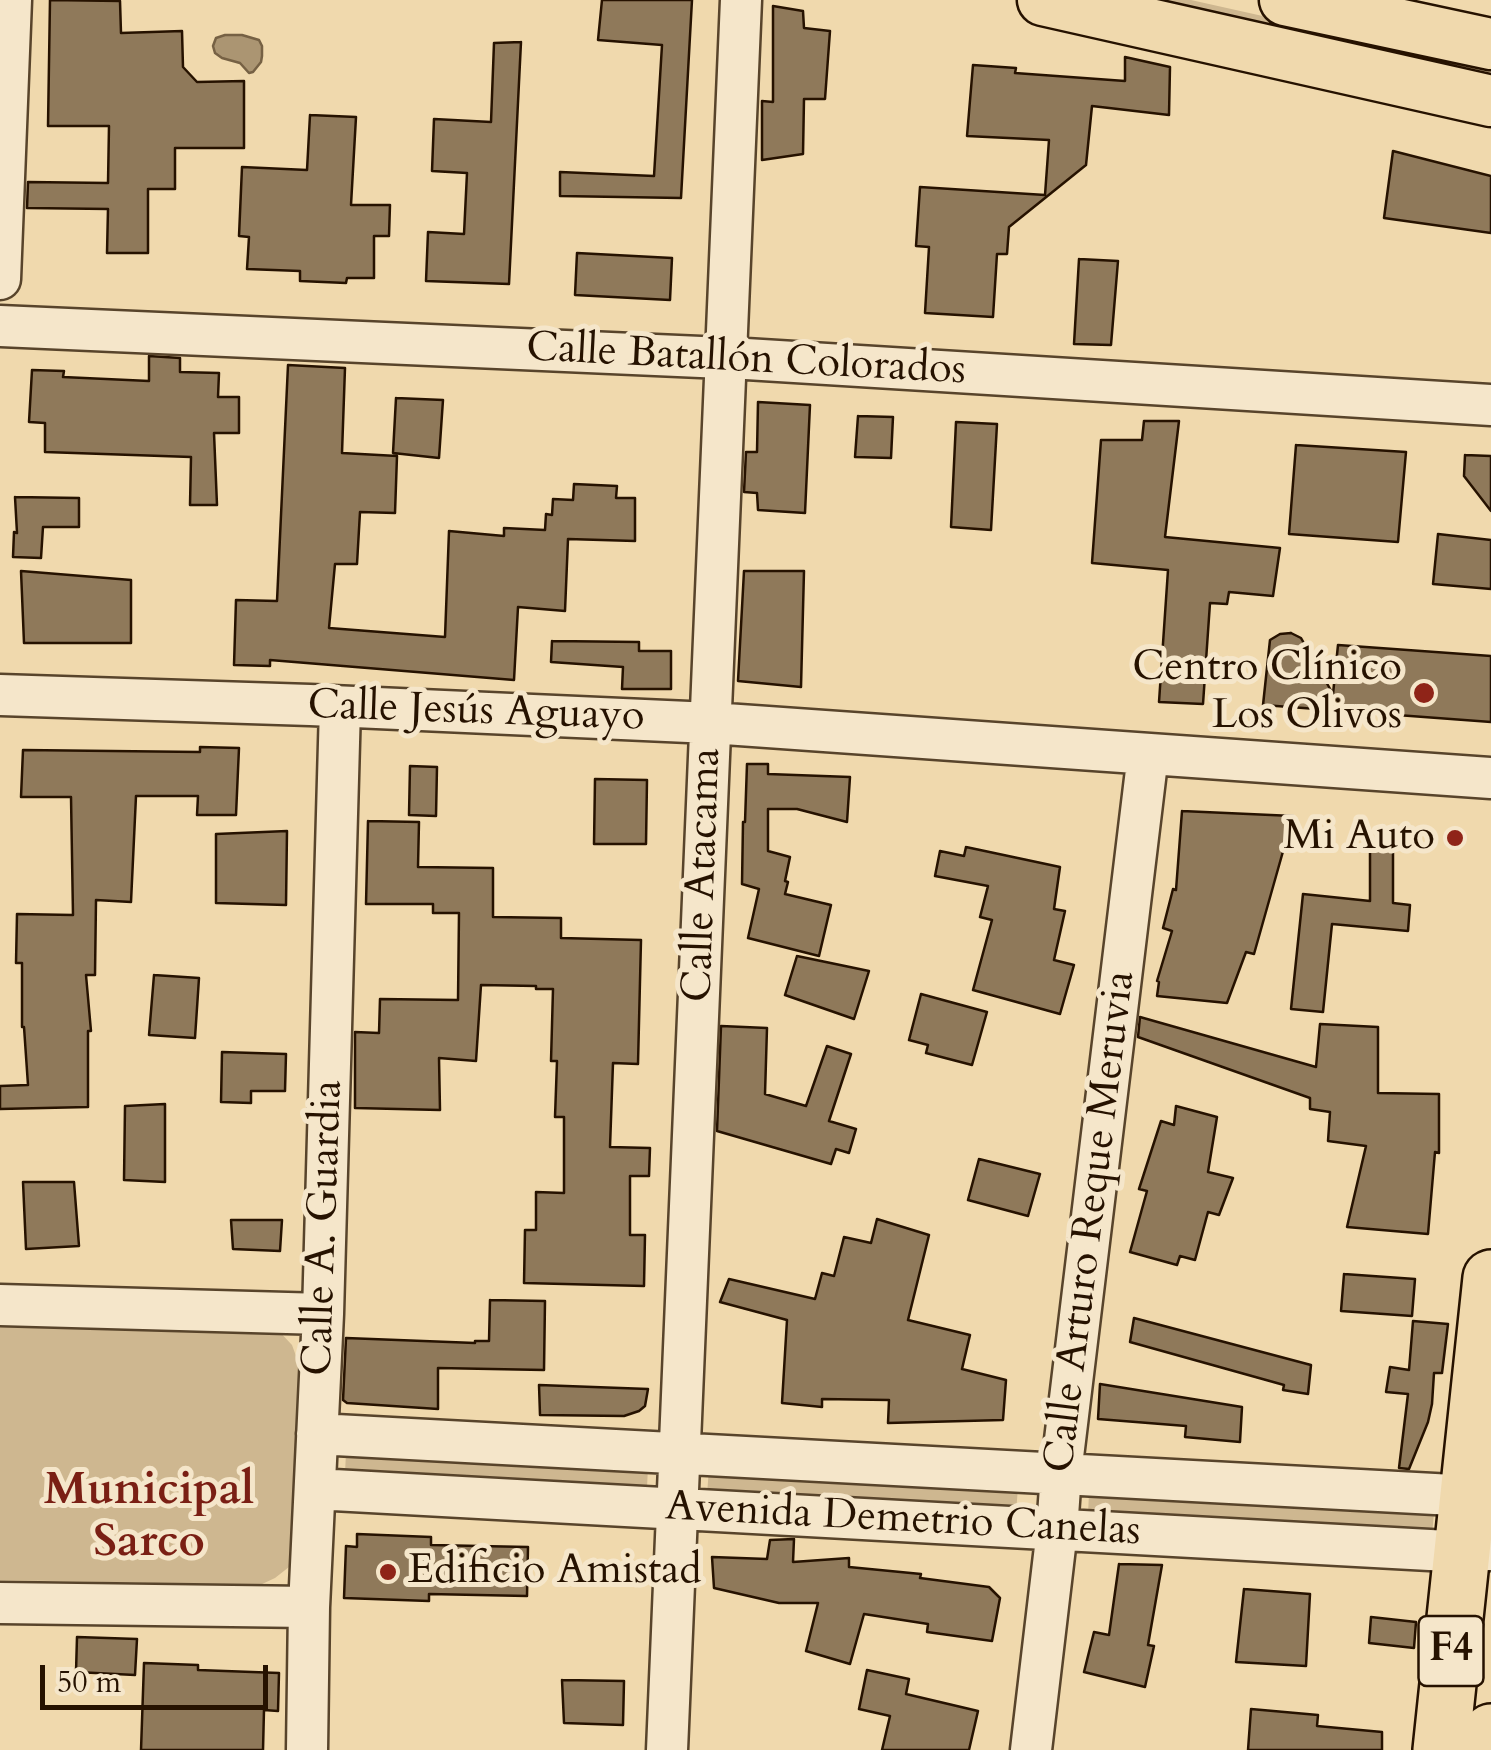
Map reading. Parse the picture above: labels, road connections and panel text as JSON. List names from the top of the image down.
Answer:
{
  "streets": {
    "highway": ["F4"],
    "street": [
      "Calle Batallón Colorados",
      "Calle Jesús Aguayo",
      "Calle Atacama",
      "Calle Arturo Reque Meruvia",
      "Calle A. Guardia",
      "Avenida Demetrio Canelas"
    ]
  },
  "crossings": [
    ["Calle Batallón Colorados", "Calle Atacama"],
    ["Calle Jesús Aguayo", "Calle Atacama"],
    ["Calle Jesús Aguayo", "Calle Arturo Reque Meruvia"],
    ["Calle Jesús Aguayo", "Calle A. Guardia"],
    ["Calle Atacama", "Avenida Demetrio Canelas"],
    ["Calle Arturo Reque Meruvia", "Avenida Demetrio Canelas"],
    ["Calle A. Guardia", "Avenida Demetrio Canelas"],
    ["Avenida Demetrio Canelas", "F4"]
  ],
  "districts": ["Municipal Sarco"],
  "places": ["Centro Clínico Los Olivos", "Mi Auto", "Edificio Amistad"],
  "scale_bar": "50 m"
}
